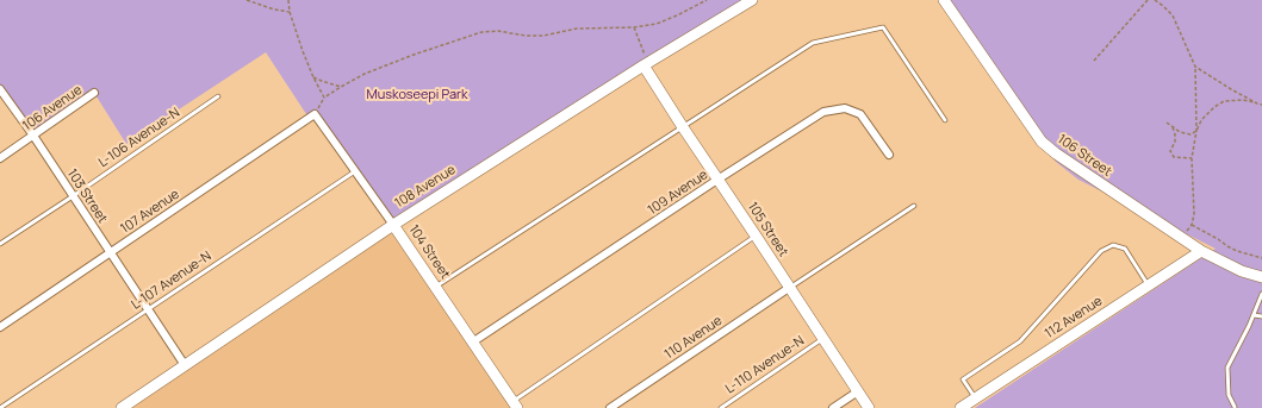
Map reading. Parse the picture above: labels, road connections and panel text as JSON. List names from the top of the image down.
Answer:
{
  "streets": {
    "street": [
      "106 Avenue",
      "106 Street",
      "108 Avenue",
      "109 Avenue",
      "103 Street",
      "107 Avenue",
      "105 Street",
      "104 Street",
      "112 Avenue",
      "110 Avenue"
    ],
    "lane": ["L-106 Avenue-N", "L-107 Avenue-N", "L-110 Avenue-N"]
  },
  "crossings": [
    ["106 Avenue", "103 Street"],
    ["L-106 Avenue-N", "103 Street"],
    ["106 Street", "112 Avenue"],
    ["108 Avenue", "103 Street"],
    ["108 Avenue", "105 Street"],
    ["108 Avenue", "104 Street"],
    ["109 Avenue", "105 Street"],
    ["109 Avenue", "104 Street"],
    ["103 Street", "107 Avenue"],
    ["103 Street", "L-107 Avenue-N"],
    ["107 Avenue", "104 Street"],
    ["105 Street", "110 Avenue"],
    ["105 Street", "L-110 Avenue-N"],
    ["104 Street", "L-107 Avenue-N"]
  ],
  "parks": ["Muskoseepi Park"]
}
